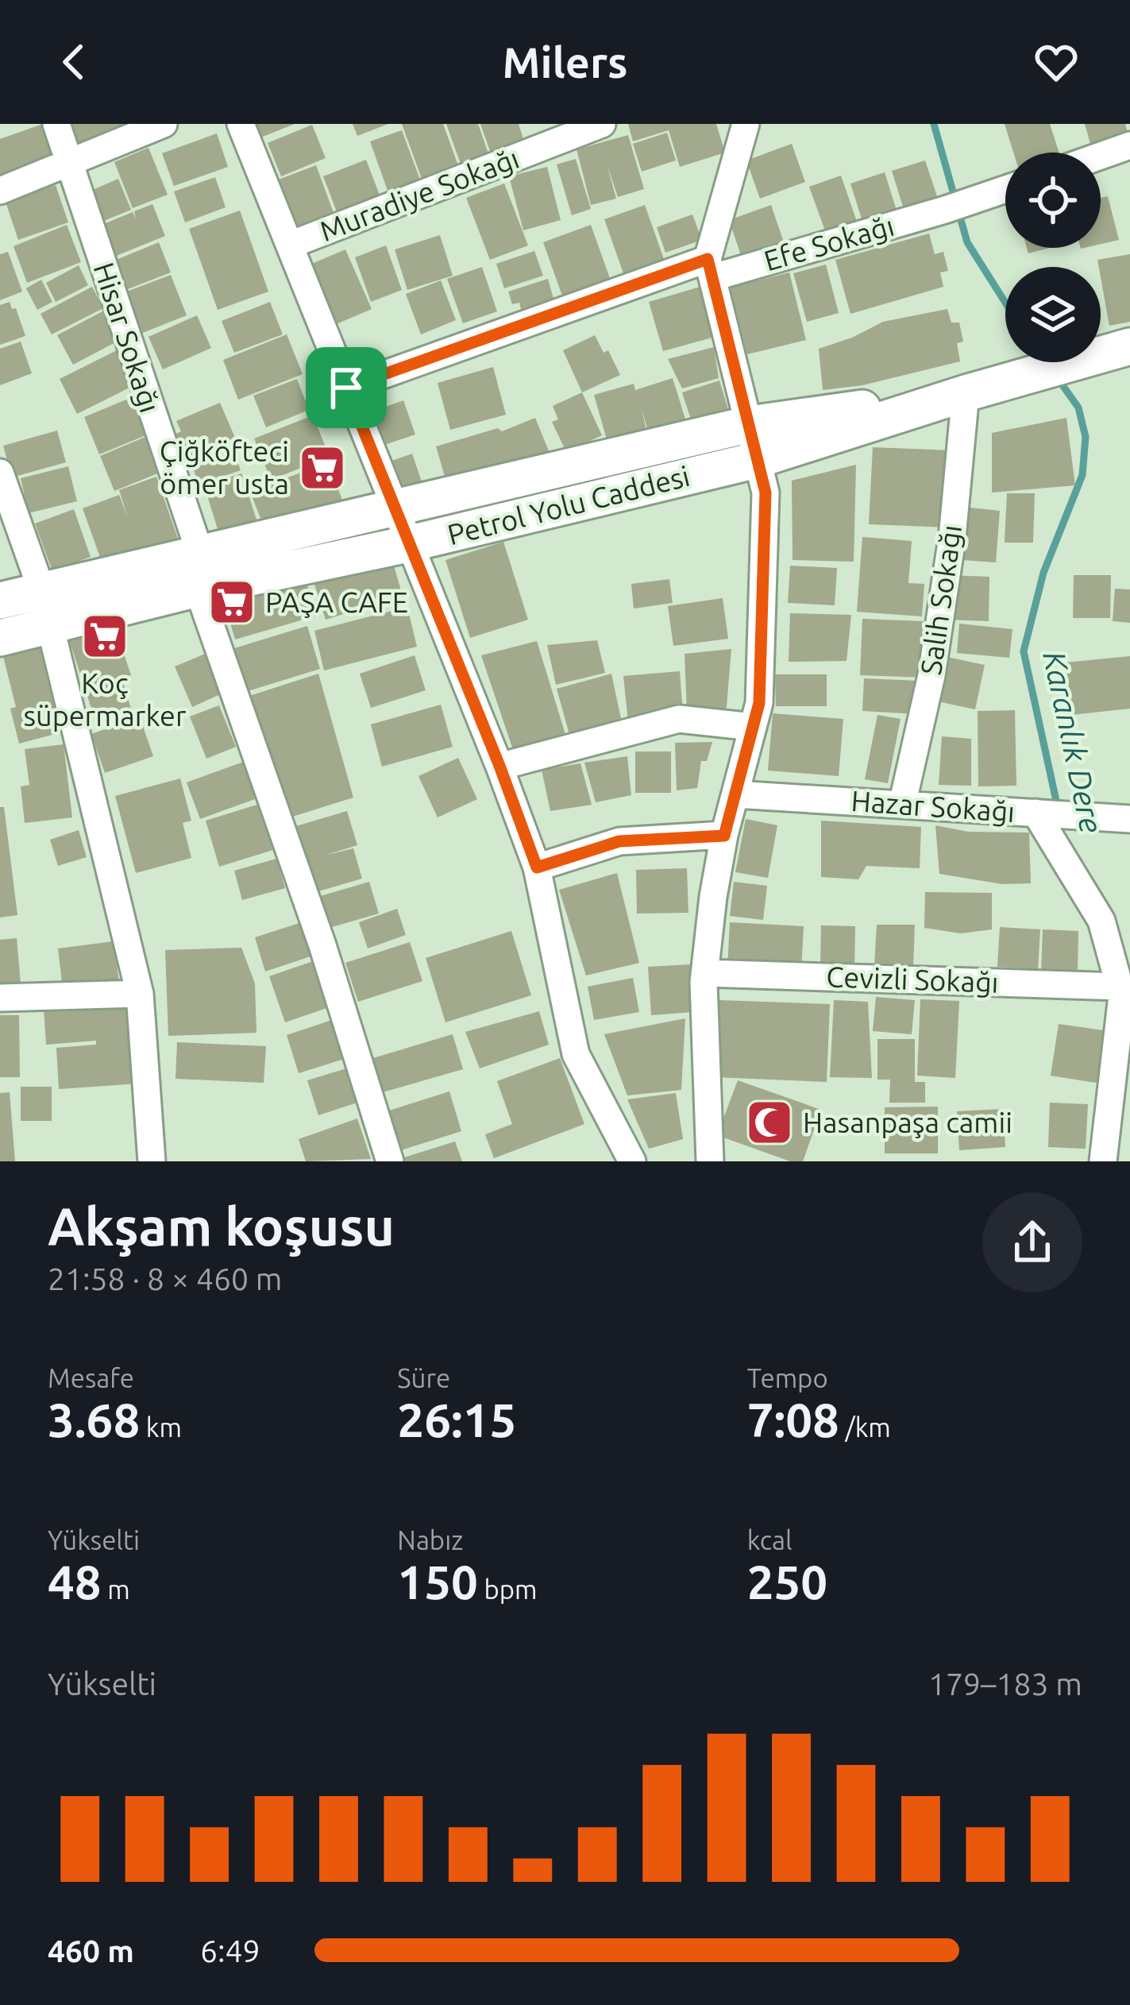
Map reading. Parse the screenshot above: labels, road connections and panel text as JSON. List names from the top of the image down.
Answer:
{
  "streets": {
    "main road": ["Petrol Yolu Caddesi"],
    "street": [
      "Muradiye Sokağı",
      "Efe Sokağı",
      "Hisar Sokağı",
      "Salih Sokağı",
      "Hazar Sokağı",
      "Cevizli Sokağı"
    ]
  },
  "crossings": [
    ["Hisar Sokağı", "Petrol Yolu Caddesi"],
    ["Petrol Yolu Caddesi", "Salih Sokağı"],
    ["Salih Sokağı", "Hazar Sokağı"]
  ],
  "water": ["Karanlık Dere"],
  "places": {
    "supermarket": ["Çiğköfteci ömer usta", "PAŞA CAFE", "Koç süpermarker"],
    "mosque": ["Hasanpaşa camii"]
  },
  "page": {
    "header": "Milers",
    "heading": ["Akşam koşusu", "21:58 · 8 × 460 m"],
    "stats": [
      ["Mesafe", "3.68 km"],
      ["Süre", "26:15"],
      ["Tempo", "7:08 /km"],
      ["Yükselti", "48 m"],
      ["Nabız", "150 bpm"],
      ["kcal", "250"]
    ],
    "chart": ["Yükselti", "179–183 m"],
    "list": [
      {
        "name": "460 m",
        "note": "6:49"
      }
    ]
  }
}
